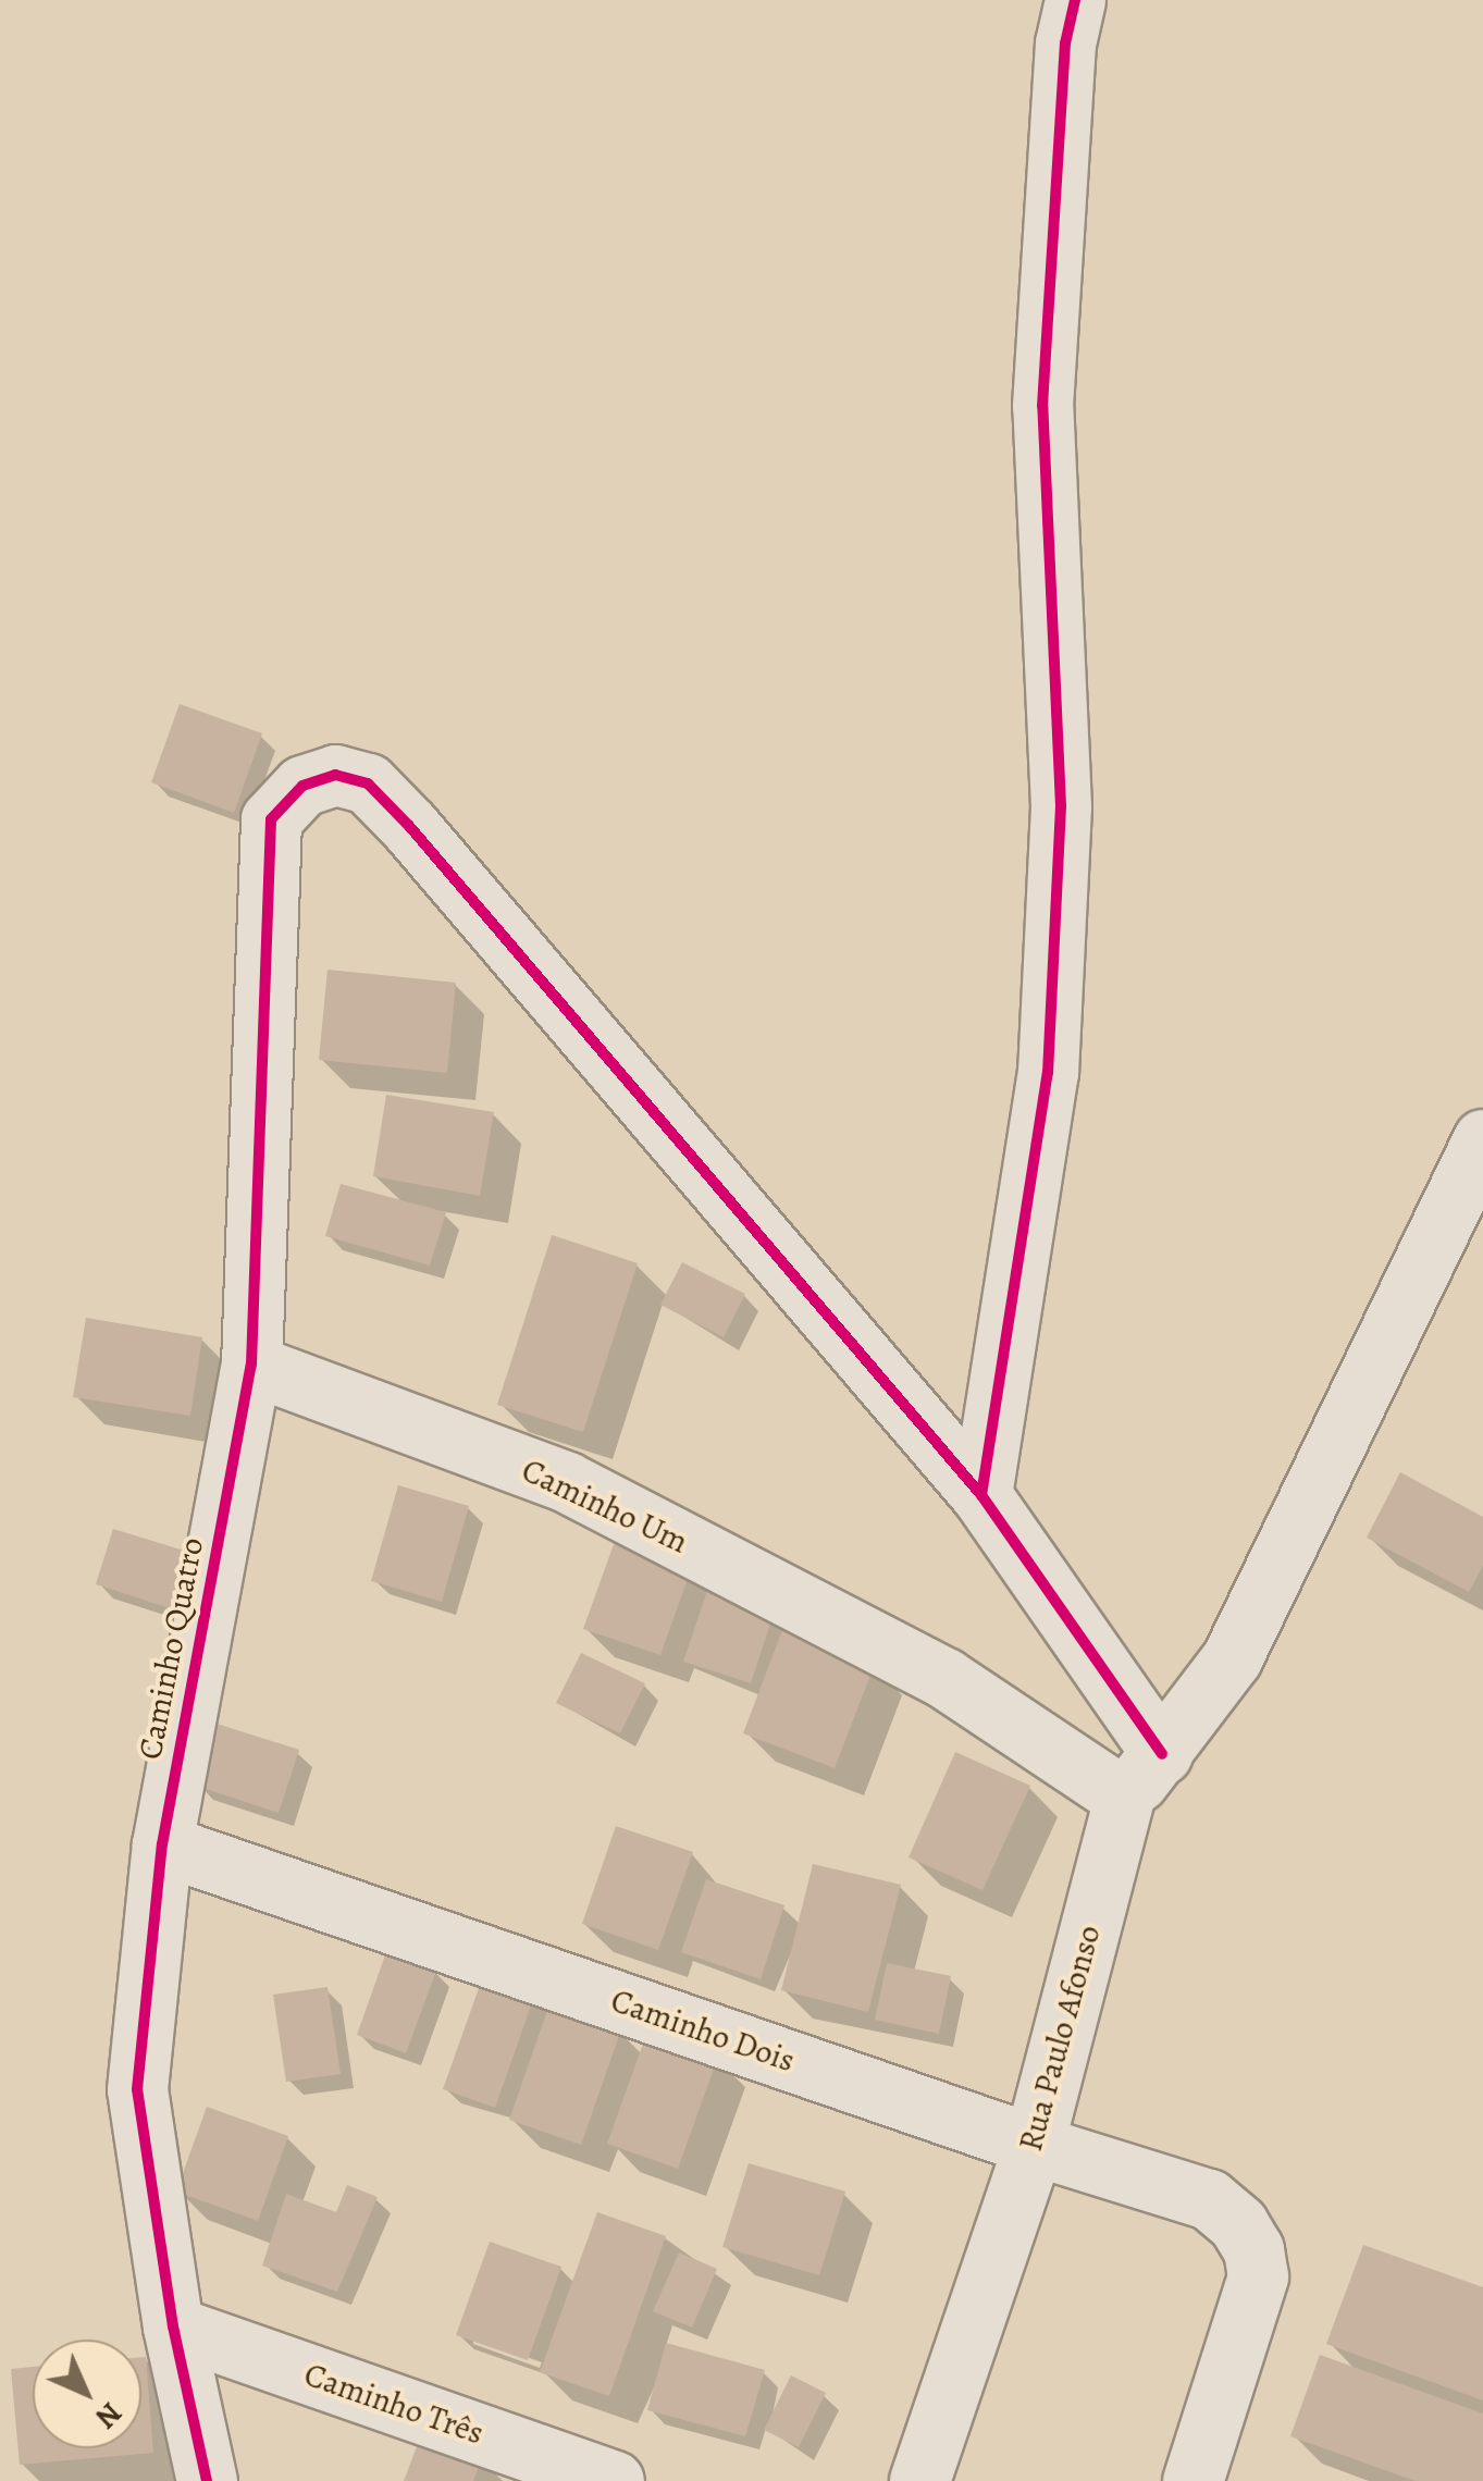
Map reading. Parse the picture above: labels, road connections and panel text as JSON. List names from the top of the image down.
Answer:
{
  "streets": {
    "street": [
      "Caminho Um",
      "Caminho Quatro",
      "Caminho Dois",
      "Rua Paulo Afonso",
      "Caminho Três"
    ]
  },
  "crossings": [
    ["Caminho Um", "Caminho Quatro"],
    ["Caminho Um", "Rua Paulo Afonso"],
    ["Caminho Quatro", "Caminho Dois"],
    ["Caminho Quatro", "Caminho Três"],
    ["Caminho Dois", "Rua Paulo Afonso"]
  ],
  "north": "bottom right"
}
